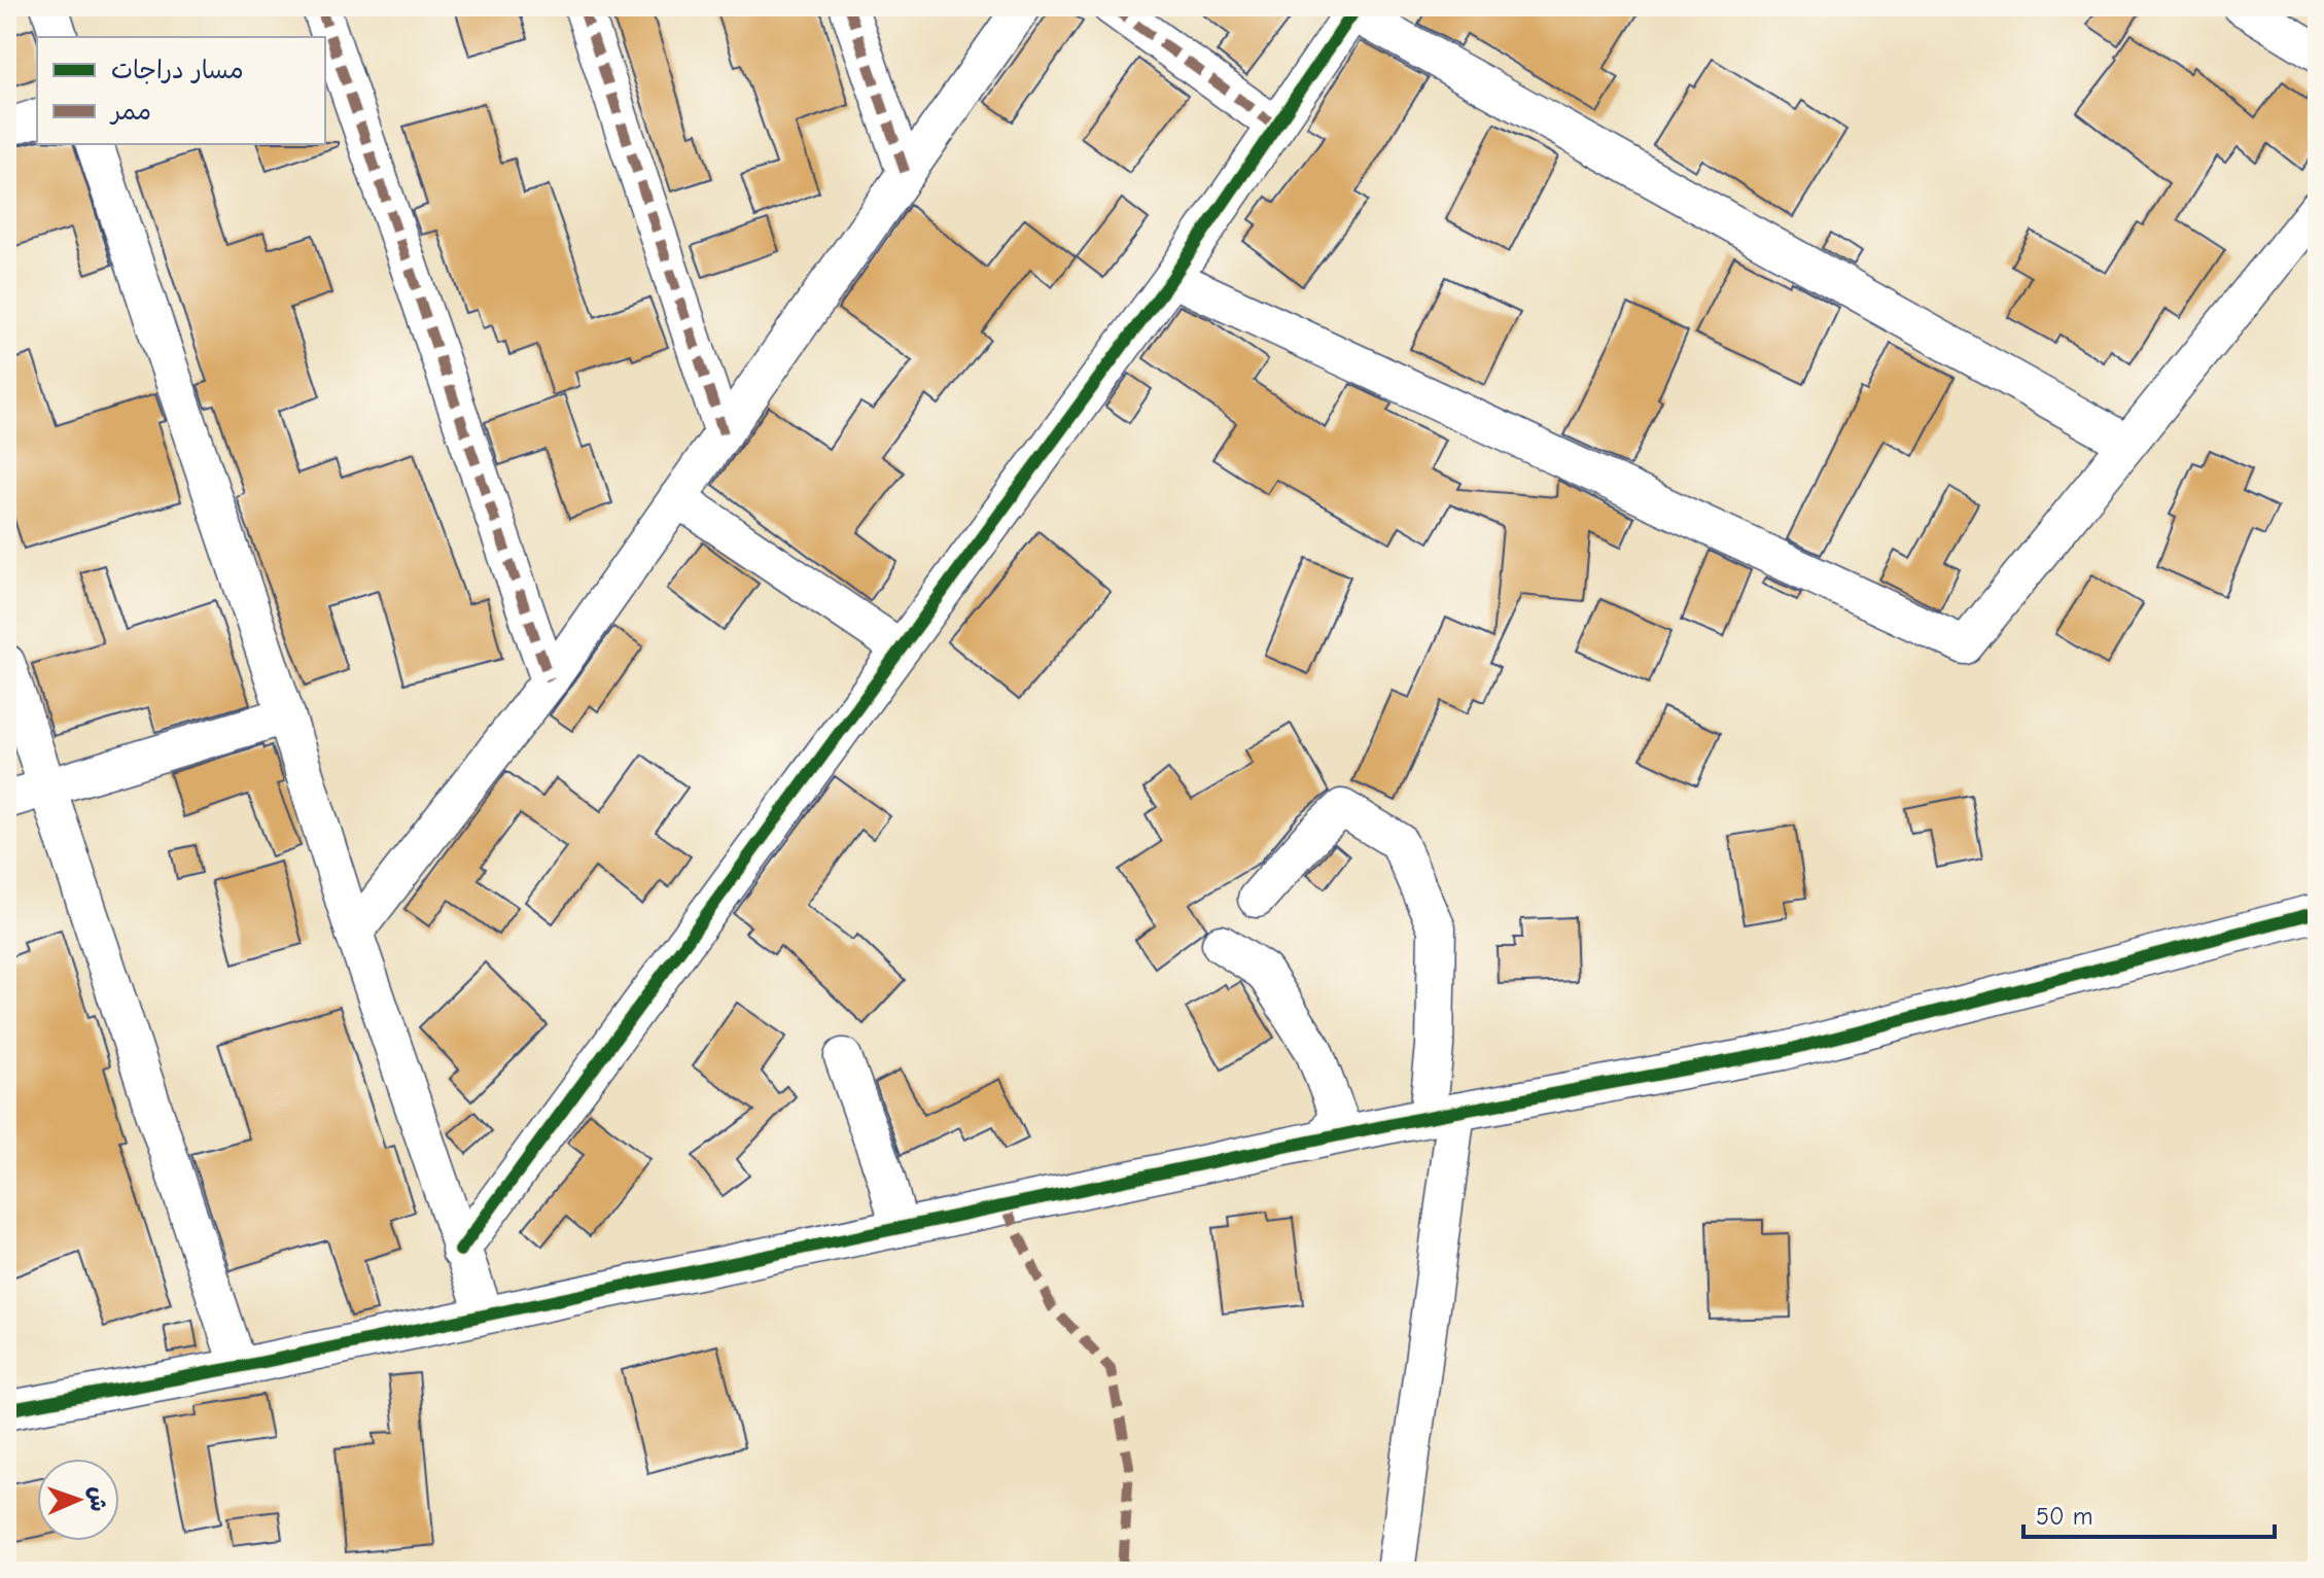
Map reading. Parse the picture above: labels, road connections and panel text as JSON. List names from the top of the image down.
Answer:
{
  "legend": ["مسار دراجات", "ممر"],
  "scale_bar": "50 m",
  "north": "right"
}
